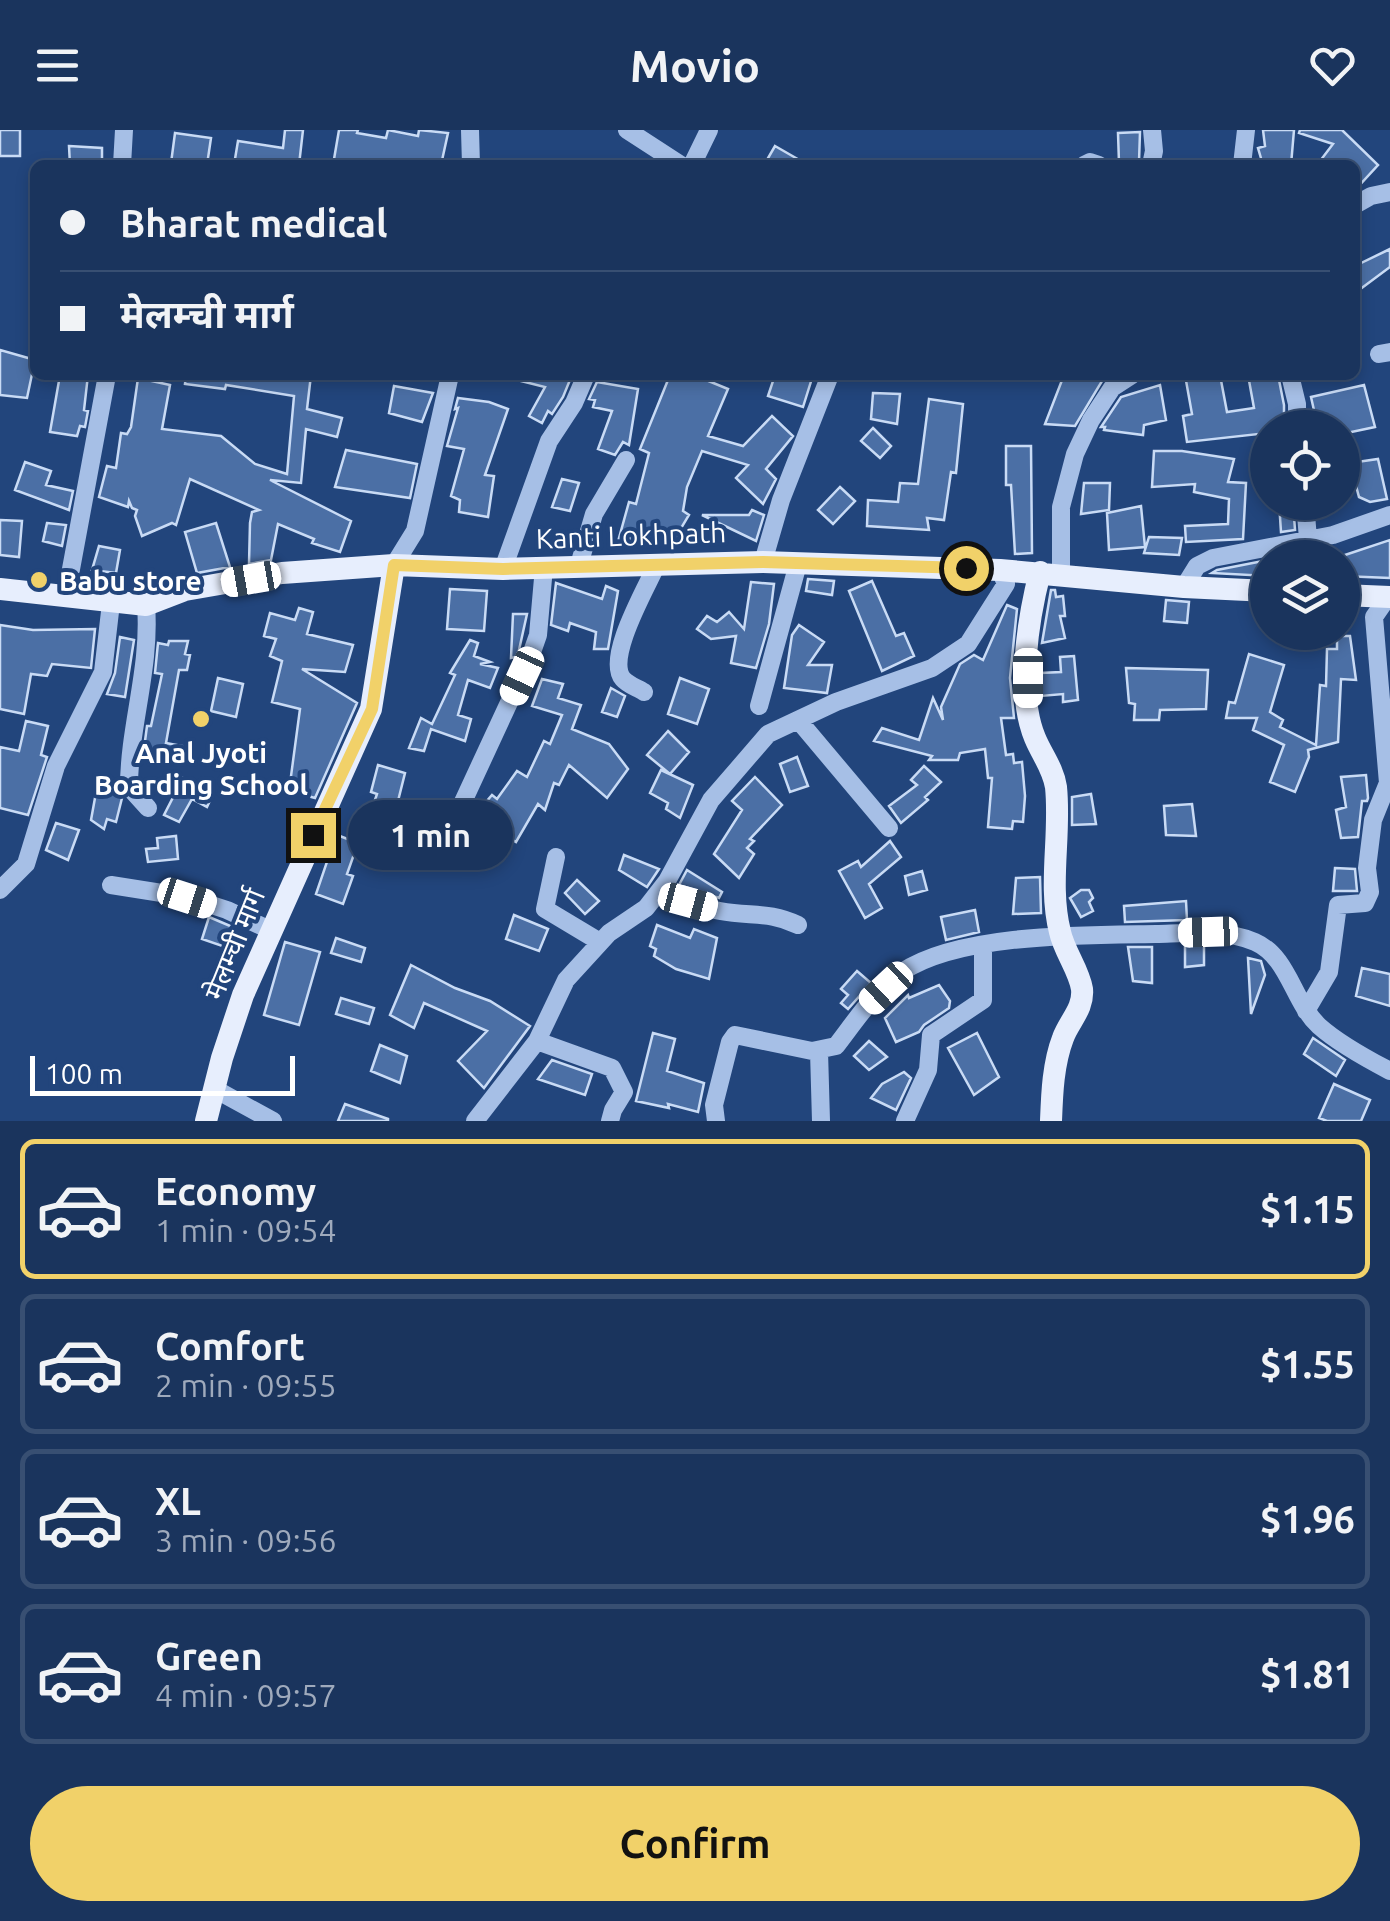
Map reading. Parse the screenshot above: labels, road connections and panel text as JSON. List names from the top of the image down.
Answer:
{
  "streets": {
    "main road": ["Kanti Lokhpath", "मेलम्ची मार्ग"]
  },
  "crossings": [
    ["Kanti Lokhpath", "मेलम्ची मार्ग"]
  ],
  "places": ["Babu store", "Anal Jyoti Boarding School"],
  "scale_bar": "100 m",
  "page": {
    "header": "Movio",
    "banner": ["Bharat medical", "मेलम्ची मार्ग"],
    "bubble": "1 min",
    "scale": "100 m",
    "list": [
      {
        "name": "Economy",
        "note": "1 min · 09:54",
        "value": "$1.15"
      },
      {
        "name": "Comfort",
        "note": "2 min · 09:55",
        "value": "$1.55"
      },
      {
        "name": "XL",
        "note": "3 min · 09:56",
        "value": "$1.96"
      },
      {
        "name": "Green",
        "note": "4 min · 09:57",
        "value": "$1.81"
      }
    ],
    "buttons": "Confirm"
  }
}
